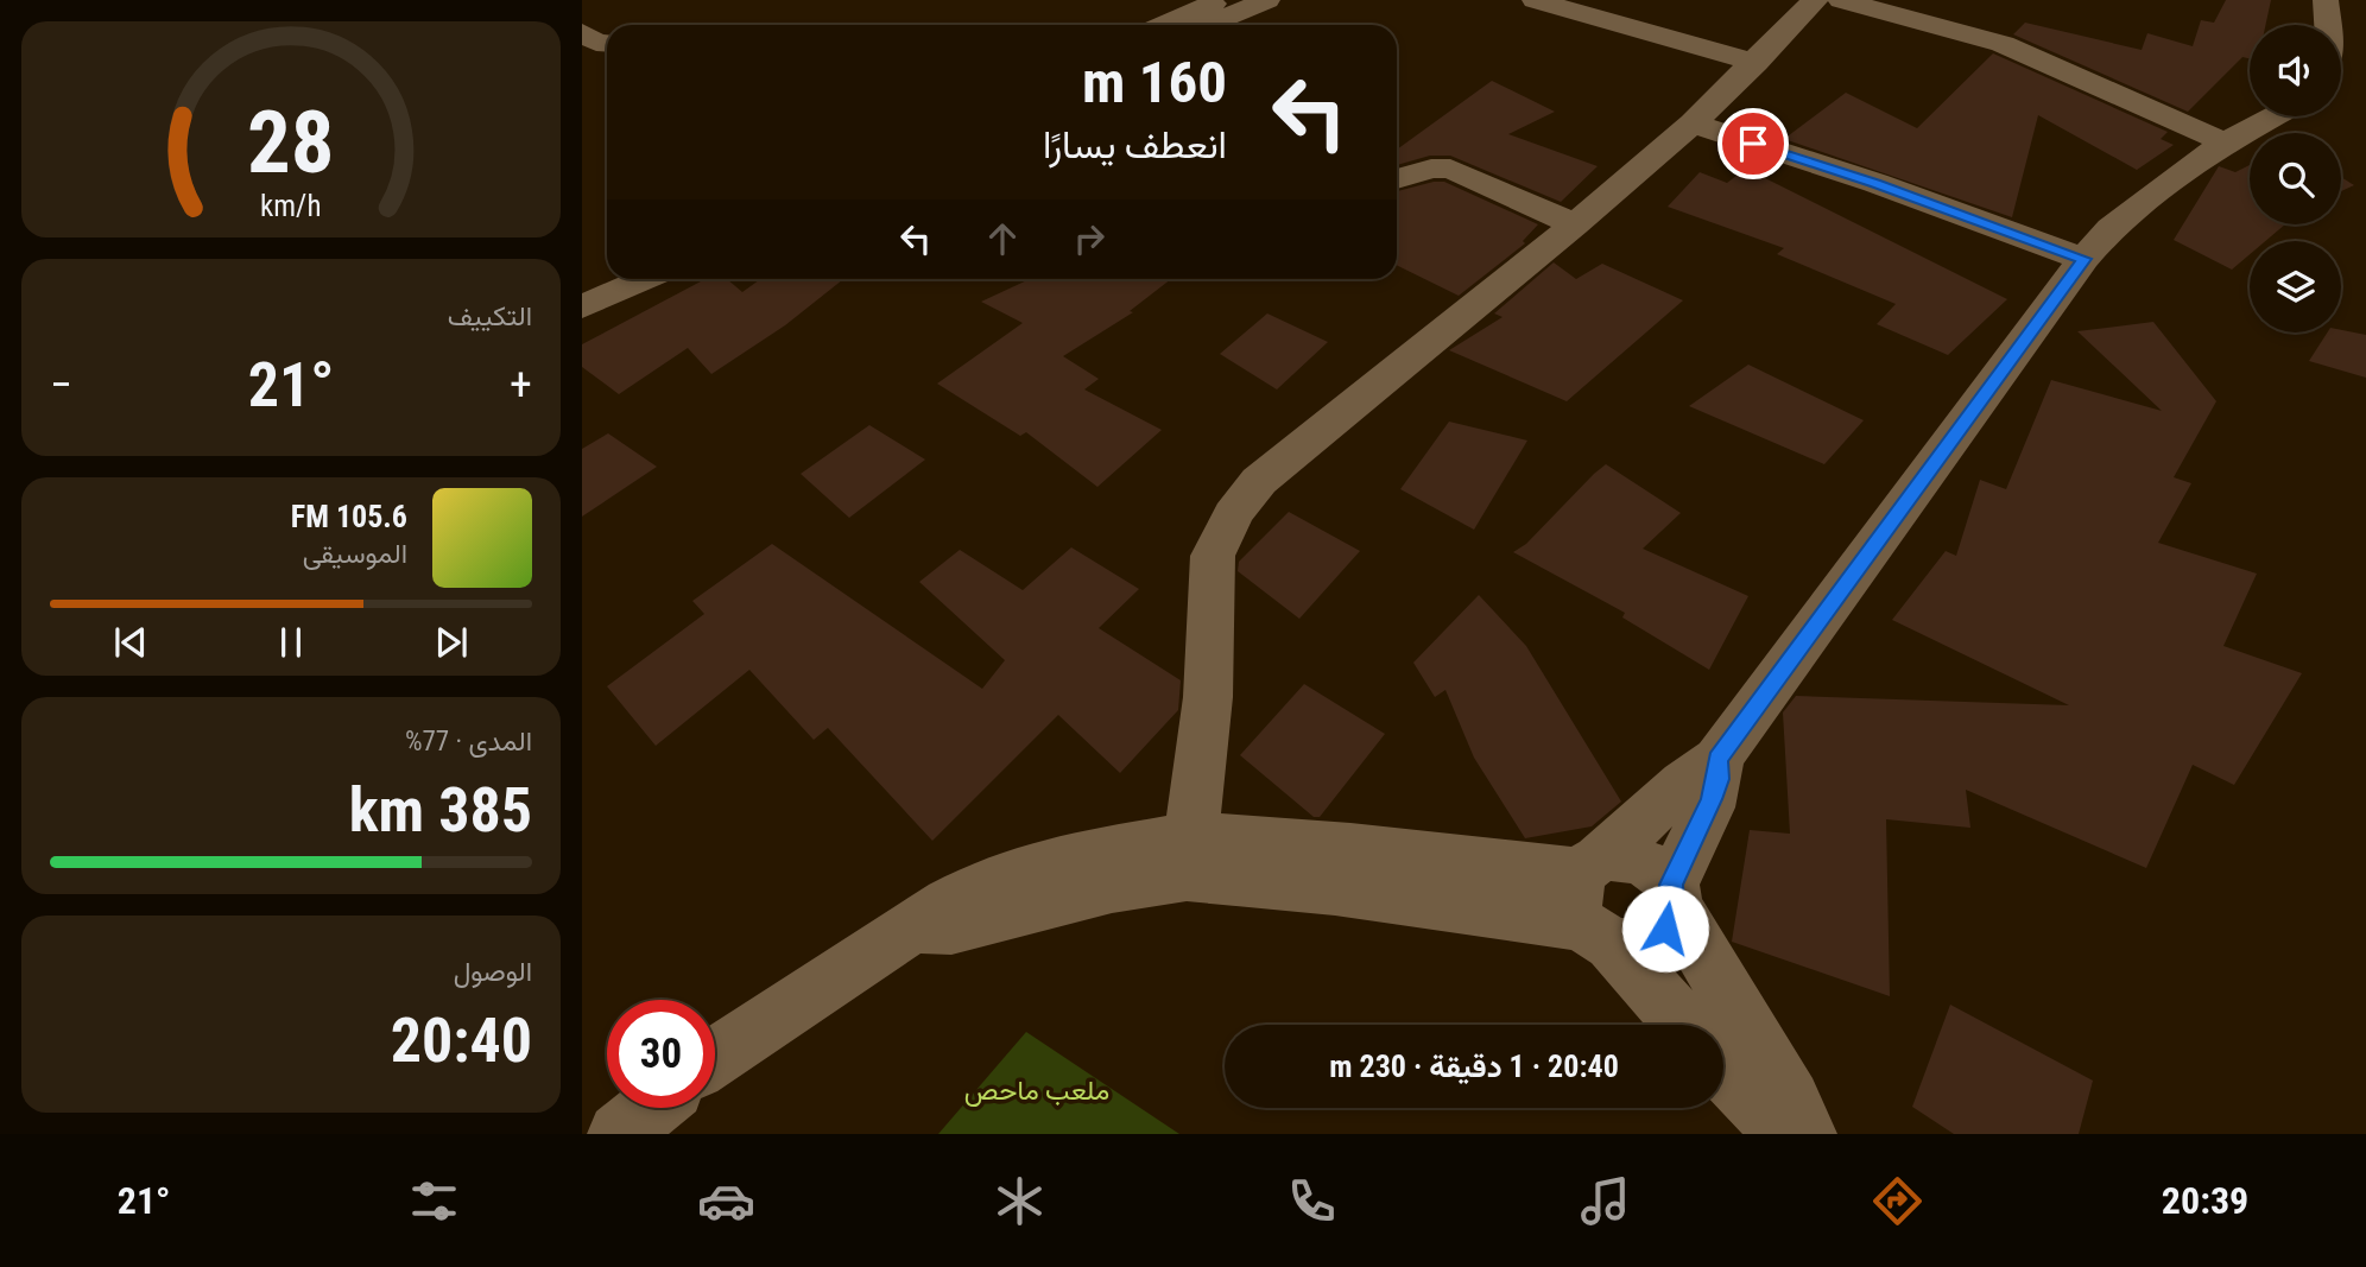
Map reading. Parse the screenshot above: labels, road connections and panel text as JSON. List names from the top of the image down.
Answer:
{
  "parks": ["ملعب ماحص"],
  "page": {
    "turn": ["160 m", "انعطف يسارًا"],
    "tile": [
      "التكييف",
      ["المدى · 77%", "385 km"],
      ["الوصول", "20:40"]
    ],
    "heat": ["−", "21°", "+"],
    "song": ["105.6 FM", "الموسيقى"],
    "limit": "30",
    "trip": "20:40 · 1 دقيقة · 230 m",
    "tabs": ["20:39", "21°"],
    "gauge": ["28", "km/h"]
  }
}
